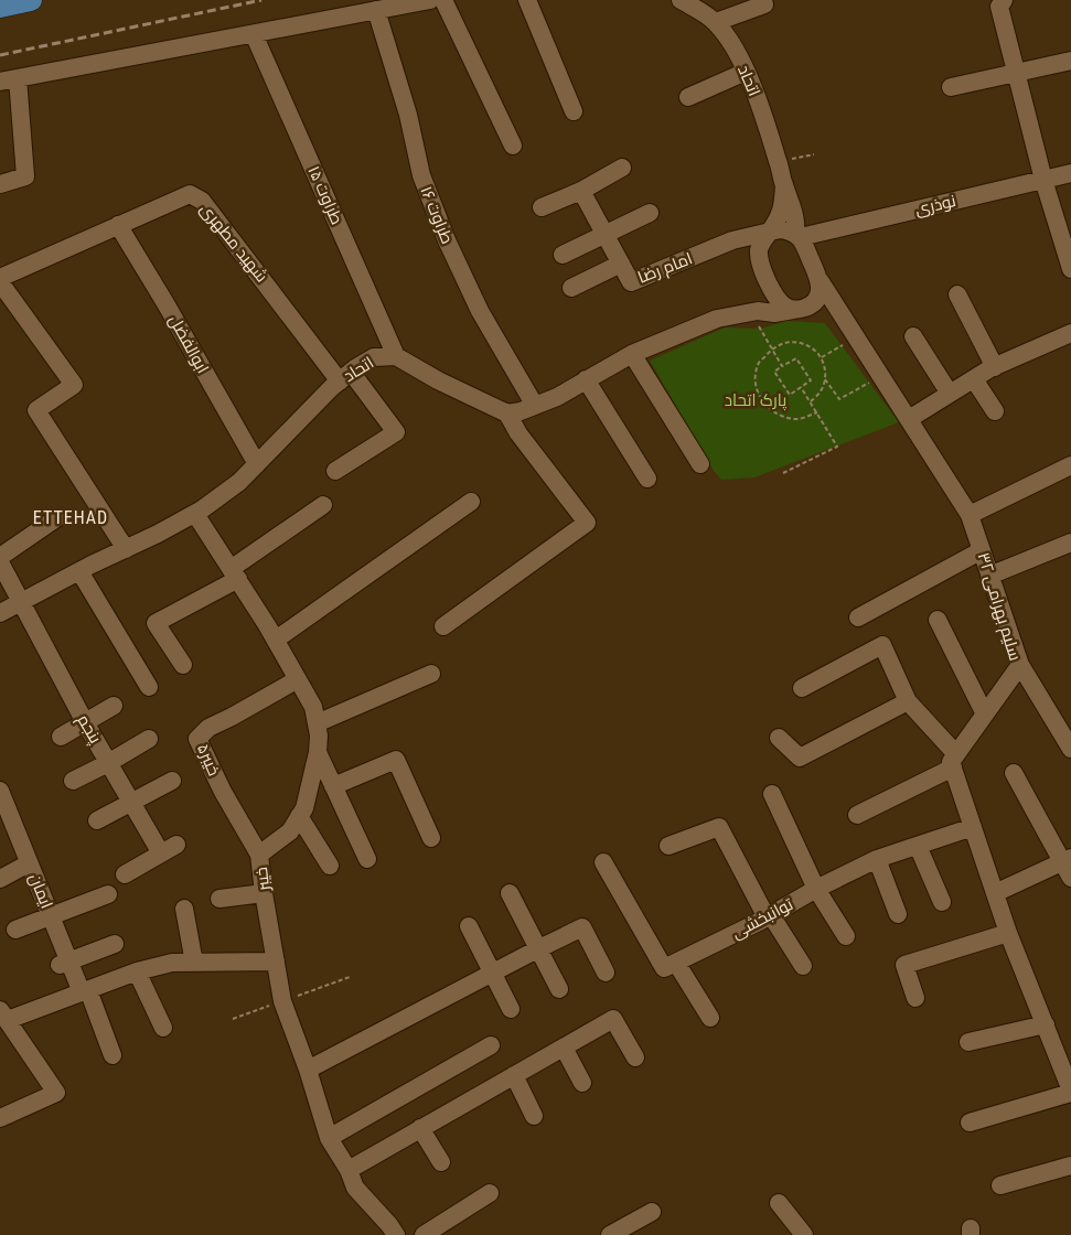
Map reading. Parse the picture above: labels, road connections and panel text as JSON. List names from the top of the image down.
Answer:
{
  "streets": {
    "street": [
      "اتحاد",
      "طراوت ۱۵",
      "نوذری",
      "طراوت ۱۶",
      "شهید مطهری",
      "امام رضا",
      "ابوالفضل",
      "سلیم بهرامی ۳۲",
      "پنجم",
      "خیبر۵",
      "خیبر",
      "ایمان",
      "توانبخشی"
    ]
  },
  "crossings": [
    ["اتحاد", "طراوت ۱۵"],
    ["اتحاد", "نوذری"],
    ["اتحاد", "شهید مطهری"],
    ["اتحاد", "امام رضا"],
    ["اتحاد", "ابوالفضل"],
    ["اتحاد", "سلیم بهرامی ۳۲"],
    ["اتحاد", "پنجم"],
    ["اتحاد", "خیبر"],
    ["نوذری", "امام رضا"],
    ["نوذری", "سلیم بهرامی ۳۲"],
    ["شهید مطهری", "ابوالفضل"],
    ["امام رضا", "سلیم بهرامی ۳۲"],
    ["خیبر۵", "خیبر"]
  ],
  "districts": ["ETTEHAD"],
  "parks": ["پارک اتحاد"]
}
